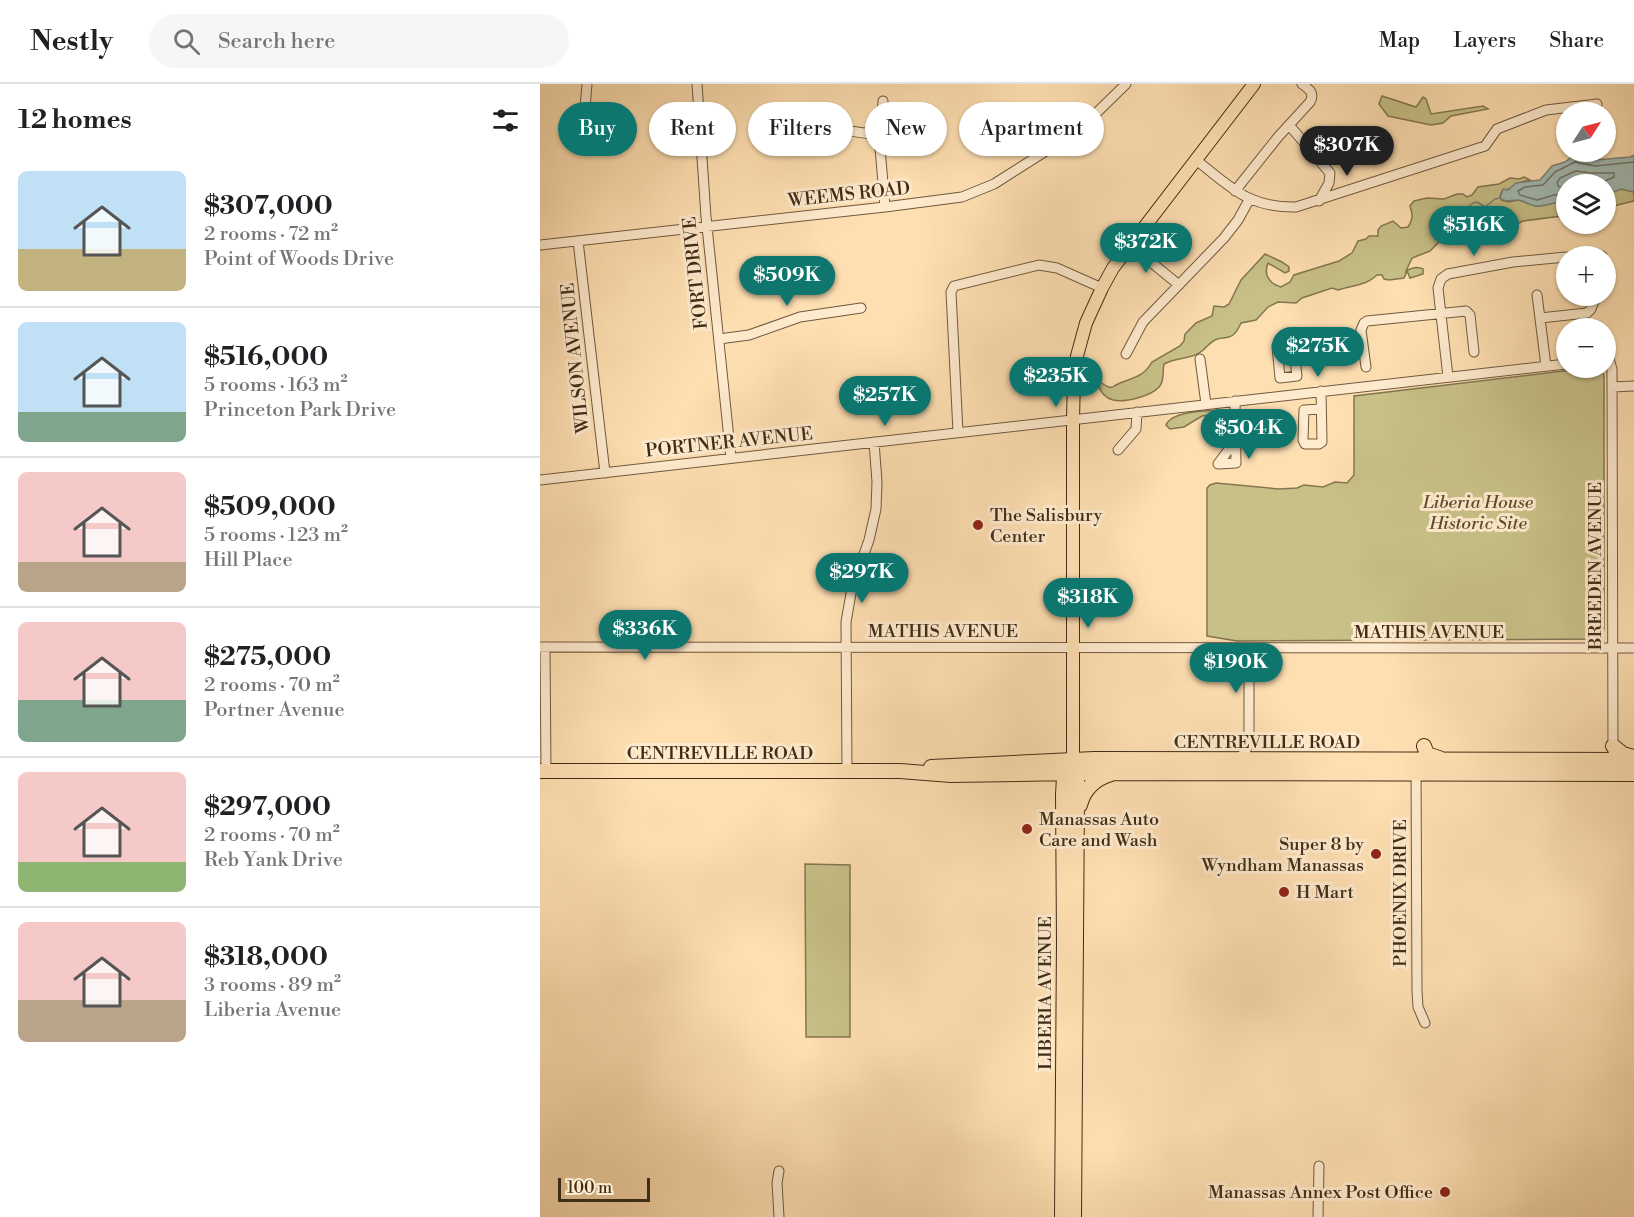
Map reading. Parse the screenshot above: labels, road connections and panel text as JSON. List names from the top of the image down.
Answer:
{
  "streets": {
    "highway": ["CENTREVILLE ROAD", "LIBERIA AVENUE"],
    "street": [
      "WEEMS ROAD",
      "FORT DRIVE",
      "WILSON AVENUE",
      "PORTNER AVENUE",
      "BREEDEN AVENUE",
      "MATHIS AVENUE",
      "PHOENIX DRIVE"
    ]
  },
  "crossings": [
    ["WEEMS ROAD", "FORT DRIVE"],
    ["WEEMS ROAD", "WILSON AVENUE"],
    ["FORT DRIVE", "PORTNER AVENUE"],
    ["WILSON AVENUE", "PORTNER AVENUE"],
    ["PORTNER AVENUE", "LIBERIA AVENUE"],
    ["BREEDEN AVENUE", "MATHIS AVENUE"],
    ["BREEDEN AVENUE", "CENTREVILLE ROAD"],
    ["MATHIS AVENUE", "LIBERIA AVENUE"],
    ["CENTREVILLE ROAD", "PHOENIX DRIVE"],
    ["CENTREVILLE ROAD", "LIBERIA AVENUE"]
  ],
  "parks": ["Liberia House Historic Site"],
  "places": [
    "The Salisbury Center",
    "Manassas Auto Care and Wash",
    "Super 8 by Wyndham Manassas",
    "H Mart",
    "Manassas Annex Post Office"
  ],
  "scale_bar": "100 m",
  "north": "top right",
  "page": {
    "header": "Nestly",
    "search": "Search here",
    "nav": ["Map", "Layers", "Share"],
    "heading": "12 homes",
    "map_buttons": ["+", "−"],
    "chip": [
      "Buy",
      "Rent",
      "Filters",
      "New",
      "Apartment"
    ],
    "price": [
      "$307K",
      "$516K",
      "$372K",
      "$509K",
      "$275K",
      "$235K",
      "$257K",
      "$504K",
      "$297K",
      "$318K",
      "$336K",
      "$190K"
    ],
    "list": [
      {
        "name": "$307,000",
        "note": "2 rooms · 72 m² · Point of Woods Drive"
      },
      {
        "name": "$516,000",
        "note": "5 rooms · 163 m² · Princeton Park Drive"
      },
      {
        "name": "$509,000",
        "note": "5 rooms · 123 m² · Hill Place"
      },
      {
        "name": "$275,000",
        "note": "2 rooms · 70 m² · Portner Avenue"
      },
      {
        "name": "$297,000",
        "note": "2 rooms · 70 m² · Reb Yank Drive"
      },
      {
        "name": "$318,000",
        "note": "3 rooms · 89 m² · Liberia Avenue"
      }
    ],
    "scale": "100 m"
  }
}
